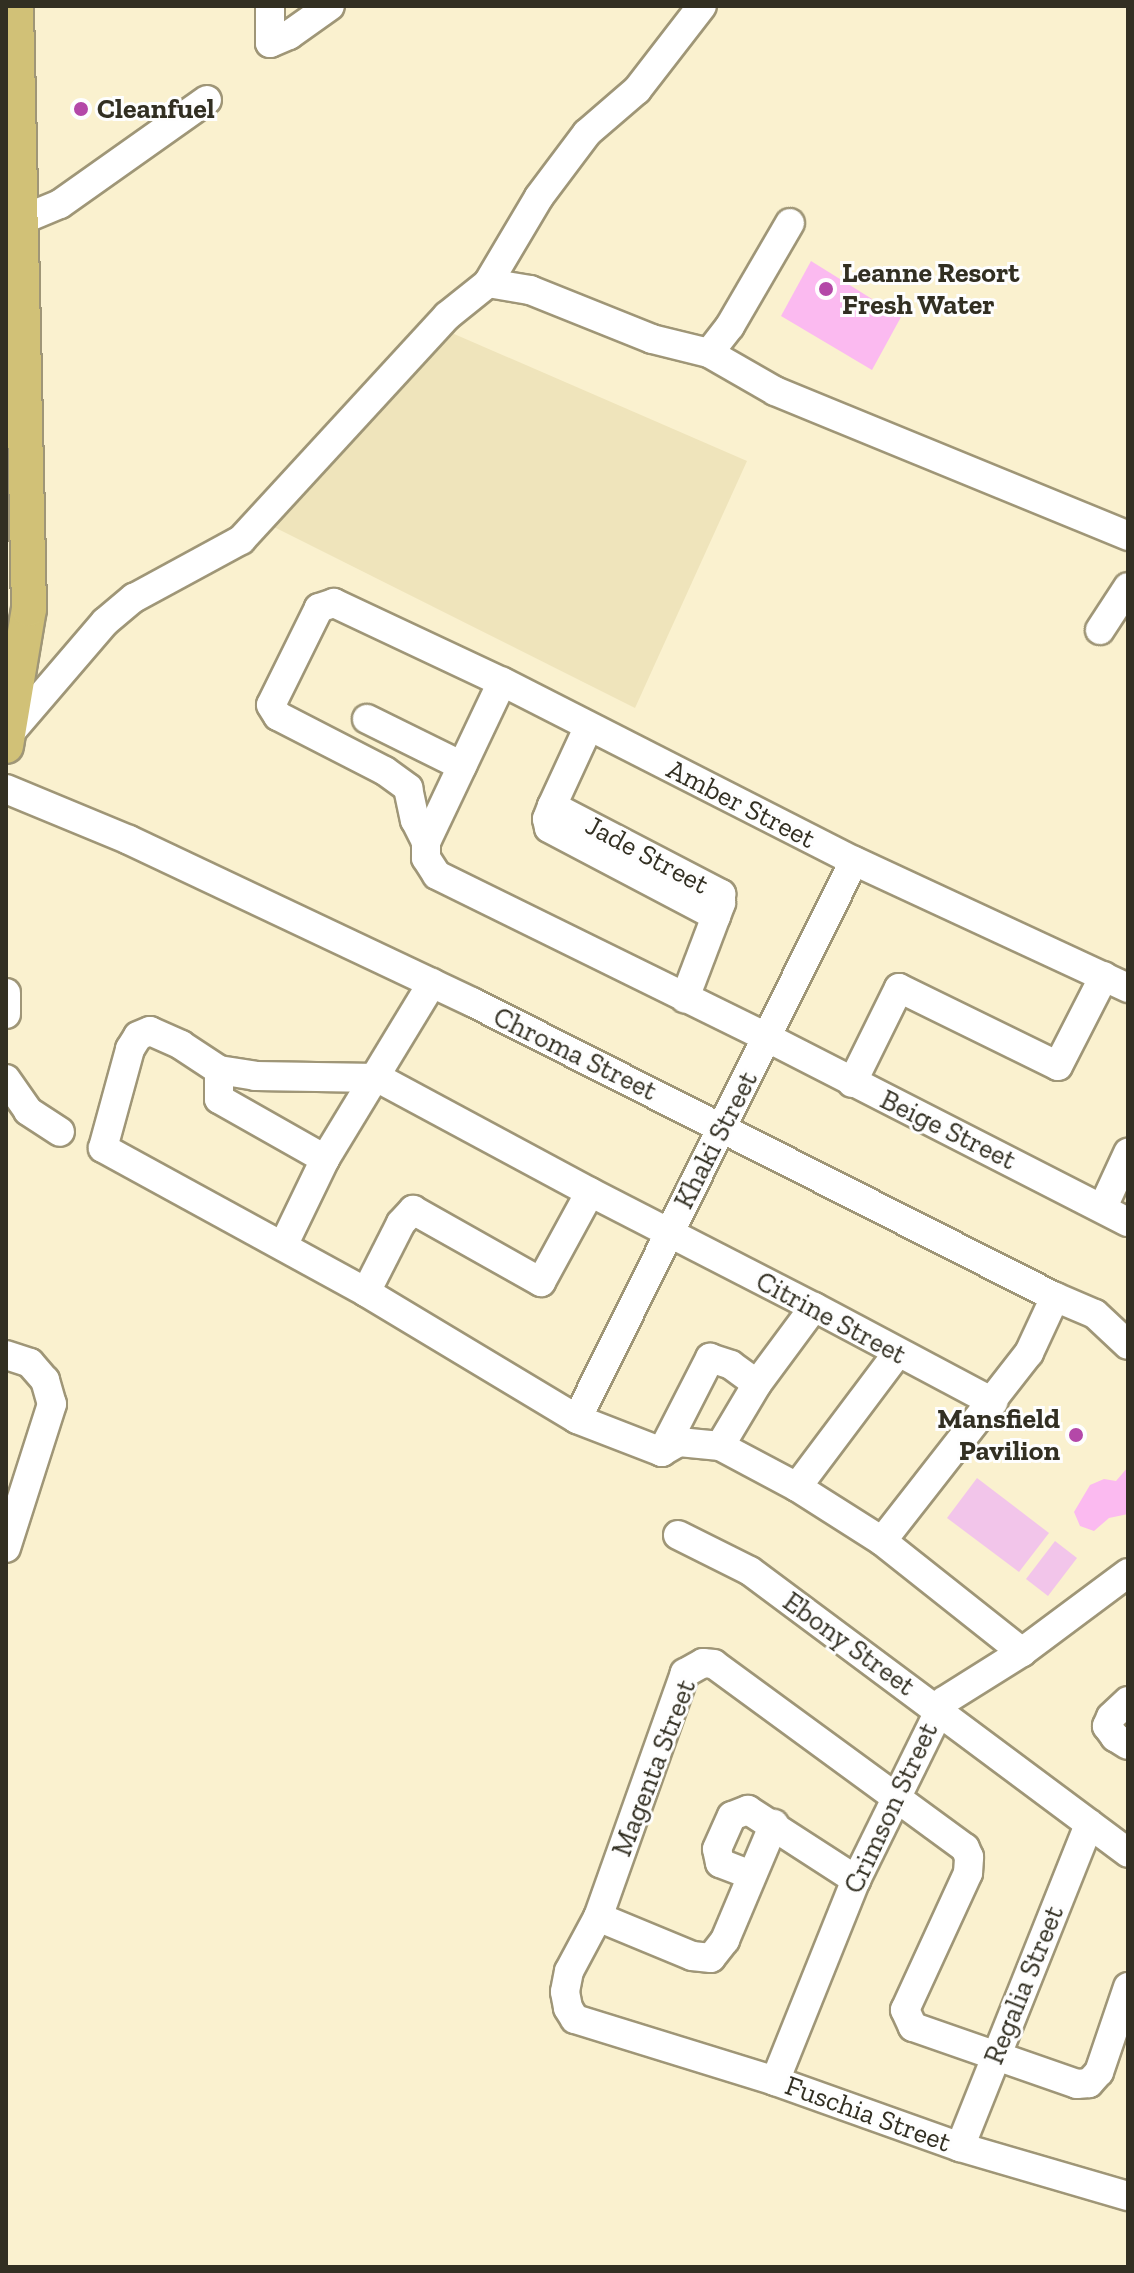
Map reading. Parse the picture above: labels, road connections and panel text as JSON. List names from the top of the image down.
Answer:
{
  "streets": {
    "street": [
      "Amber Street",
      "Jade Street",
      "Chroma Street",
      "Beige Street",
      "Khaki Street",
      "Citrine Street",
      "Ebony Street",
      "Magenta Street",
      "Crimson Street",
      "Regalia Street",
      "Fuschia Street"
    ]
  },
  "crossings": [
    ["Amber Street", "Jade Street"],
    ["Amber Street", "Beige Street"],
    ["Amber Street", "Khaki Street"],
    ["Chroma Street", "Khaki Street"],
    ["Beige Street", "Khaki Street"],
    ["Khaki Street", "Citrine Street"],
    ["Ebony Street", "Crimson Street"],
    ["Ebony Street", "Regalia Street"],
    ["Magenta Street", "Crimson Street"],
    ["Magenta Street", "Fuschia Street"],
    ["Crimson Street", "Fuschia Street"],
    ["Regalia Street", "Fuschia Street"]
  ],
  "places": ["Cleanfuel", "Leanne Resort Fresh Water", "Mansfield Pavilion"]
}
